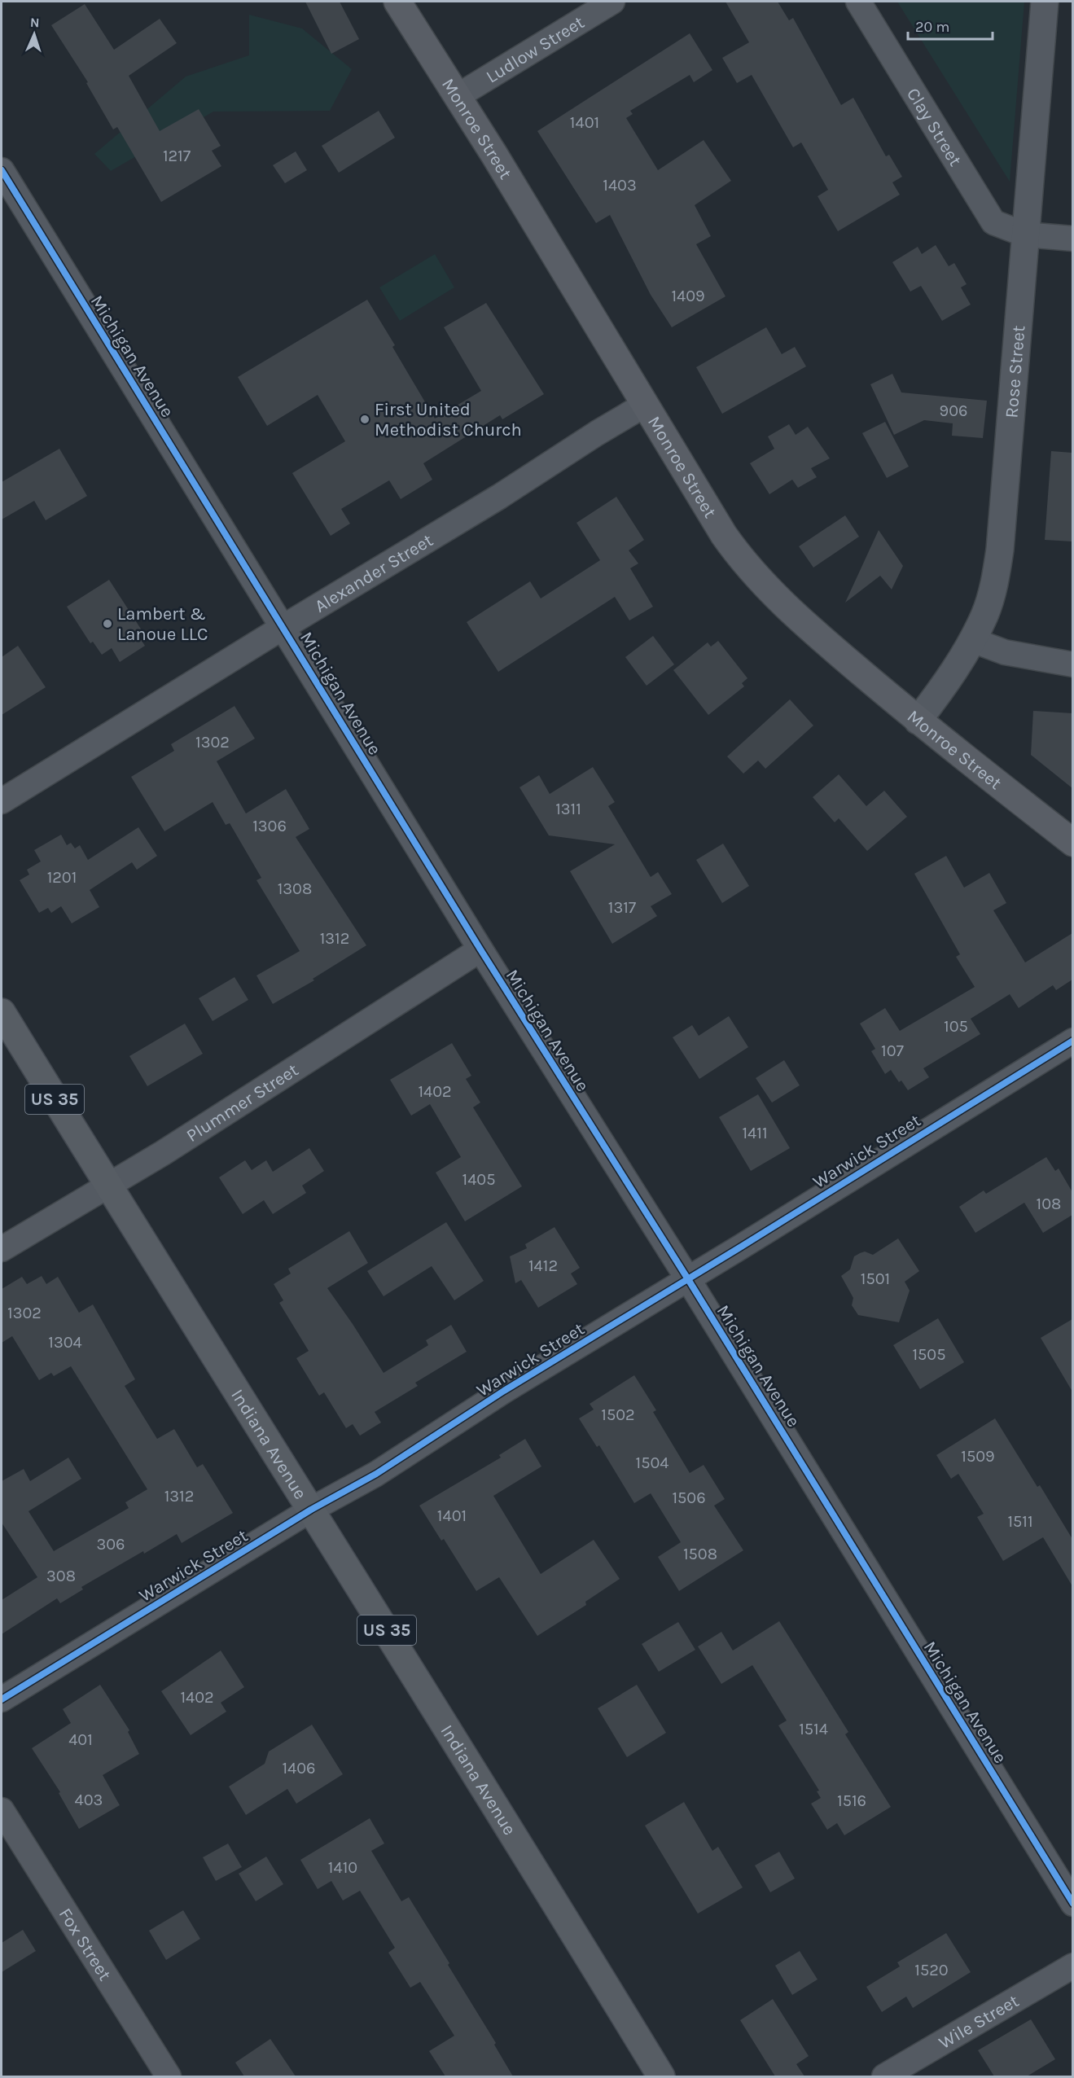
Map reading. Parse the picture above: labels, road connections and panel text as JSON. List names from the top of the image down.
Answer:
{
  "streets": {
    "main road": ["Monroe Street", "US 35", "Indiana Avenue"],
    "street": [
      "Ludlow Street",
      "Clay Street",
      "Michigan Avenue",
      "Rose Street",
      "Alexander Street",
      "Plummer Street",
      "Warwick Street",
      "Fox Street",
      "Wile Street"
    ]
  },
  "crossings": [
    ["Ludlow Street", "Monroe Street"],
    ["Clay Street", "Rose Street"],
    ["Monroe Street", "Rose Street"],
    ["Monroe Street", "Alexander Street"],
    ["Michigan Avenue", "Alexander Street"],
    ["Michigan Avenue", "Plummer Street"],
    ["Michigan Avenue", "Warwick Street"],
    ["Plummer Street", "Indiana Avenue"],
    ["Warwick Street", "Indiana Avenue"]
  ],
  "places": ["First United Methodist Church", "Lambert & Lanoue LLC"],
  "house_numbers": [
    "1401",
    "1217",
    "1403",
    "1409",
    "906",
    "1302",
    "1311",
    "1306",
    "1201",
    "1308",
    "1317",
    "1312",
    "105",
    "107",
    "1402",
    "1411",
    "1405",
    "108",
    "1412",
    "1501",
    "1302",
    "1304",
    "1505",
    "1502",
    "1509",
    "1504",
    "1312",
    "1506",
    "1401",
    "1511",
    "306",
    "1508",
    "308",
    "1402",
    "1514",
    "401",
    "1406",
    "403",
    "1516",
    "1410",
    "1520"
  ],
  "scale_bar": "20 m",
  "north": "top"
}
